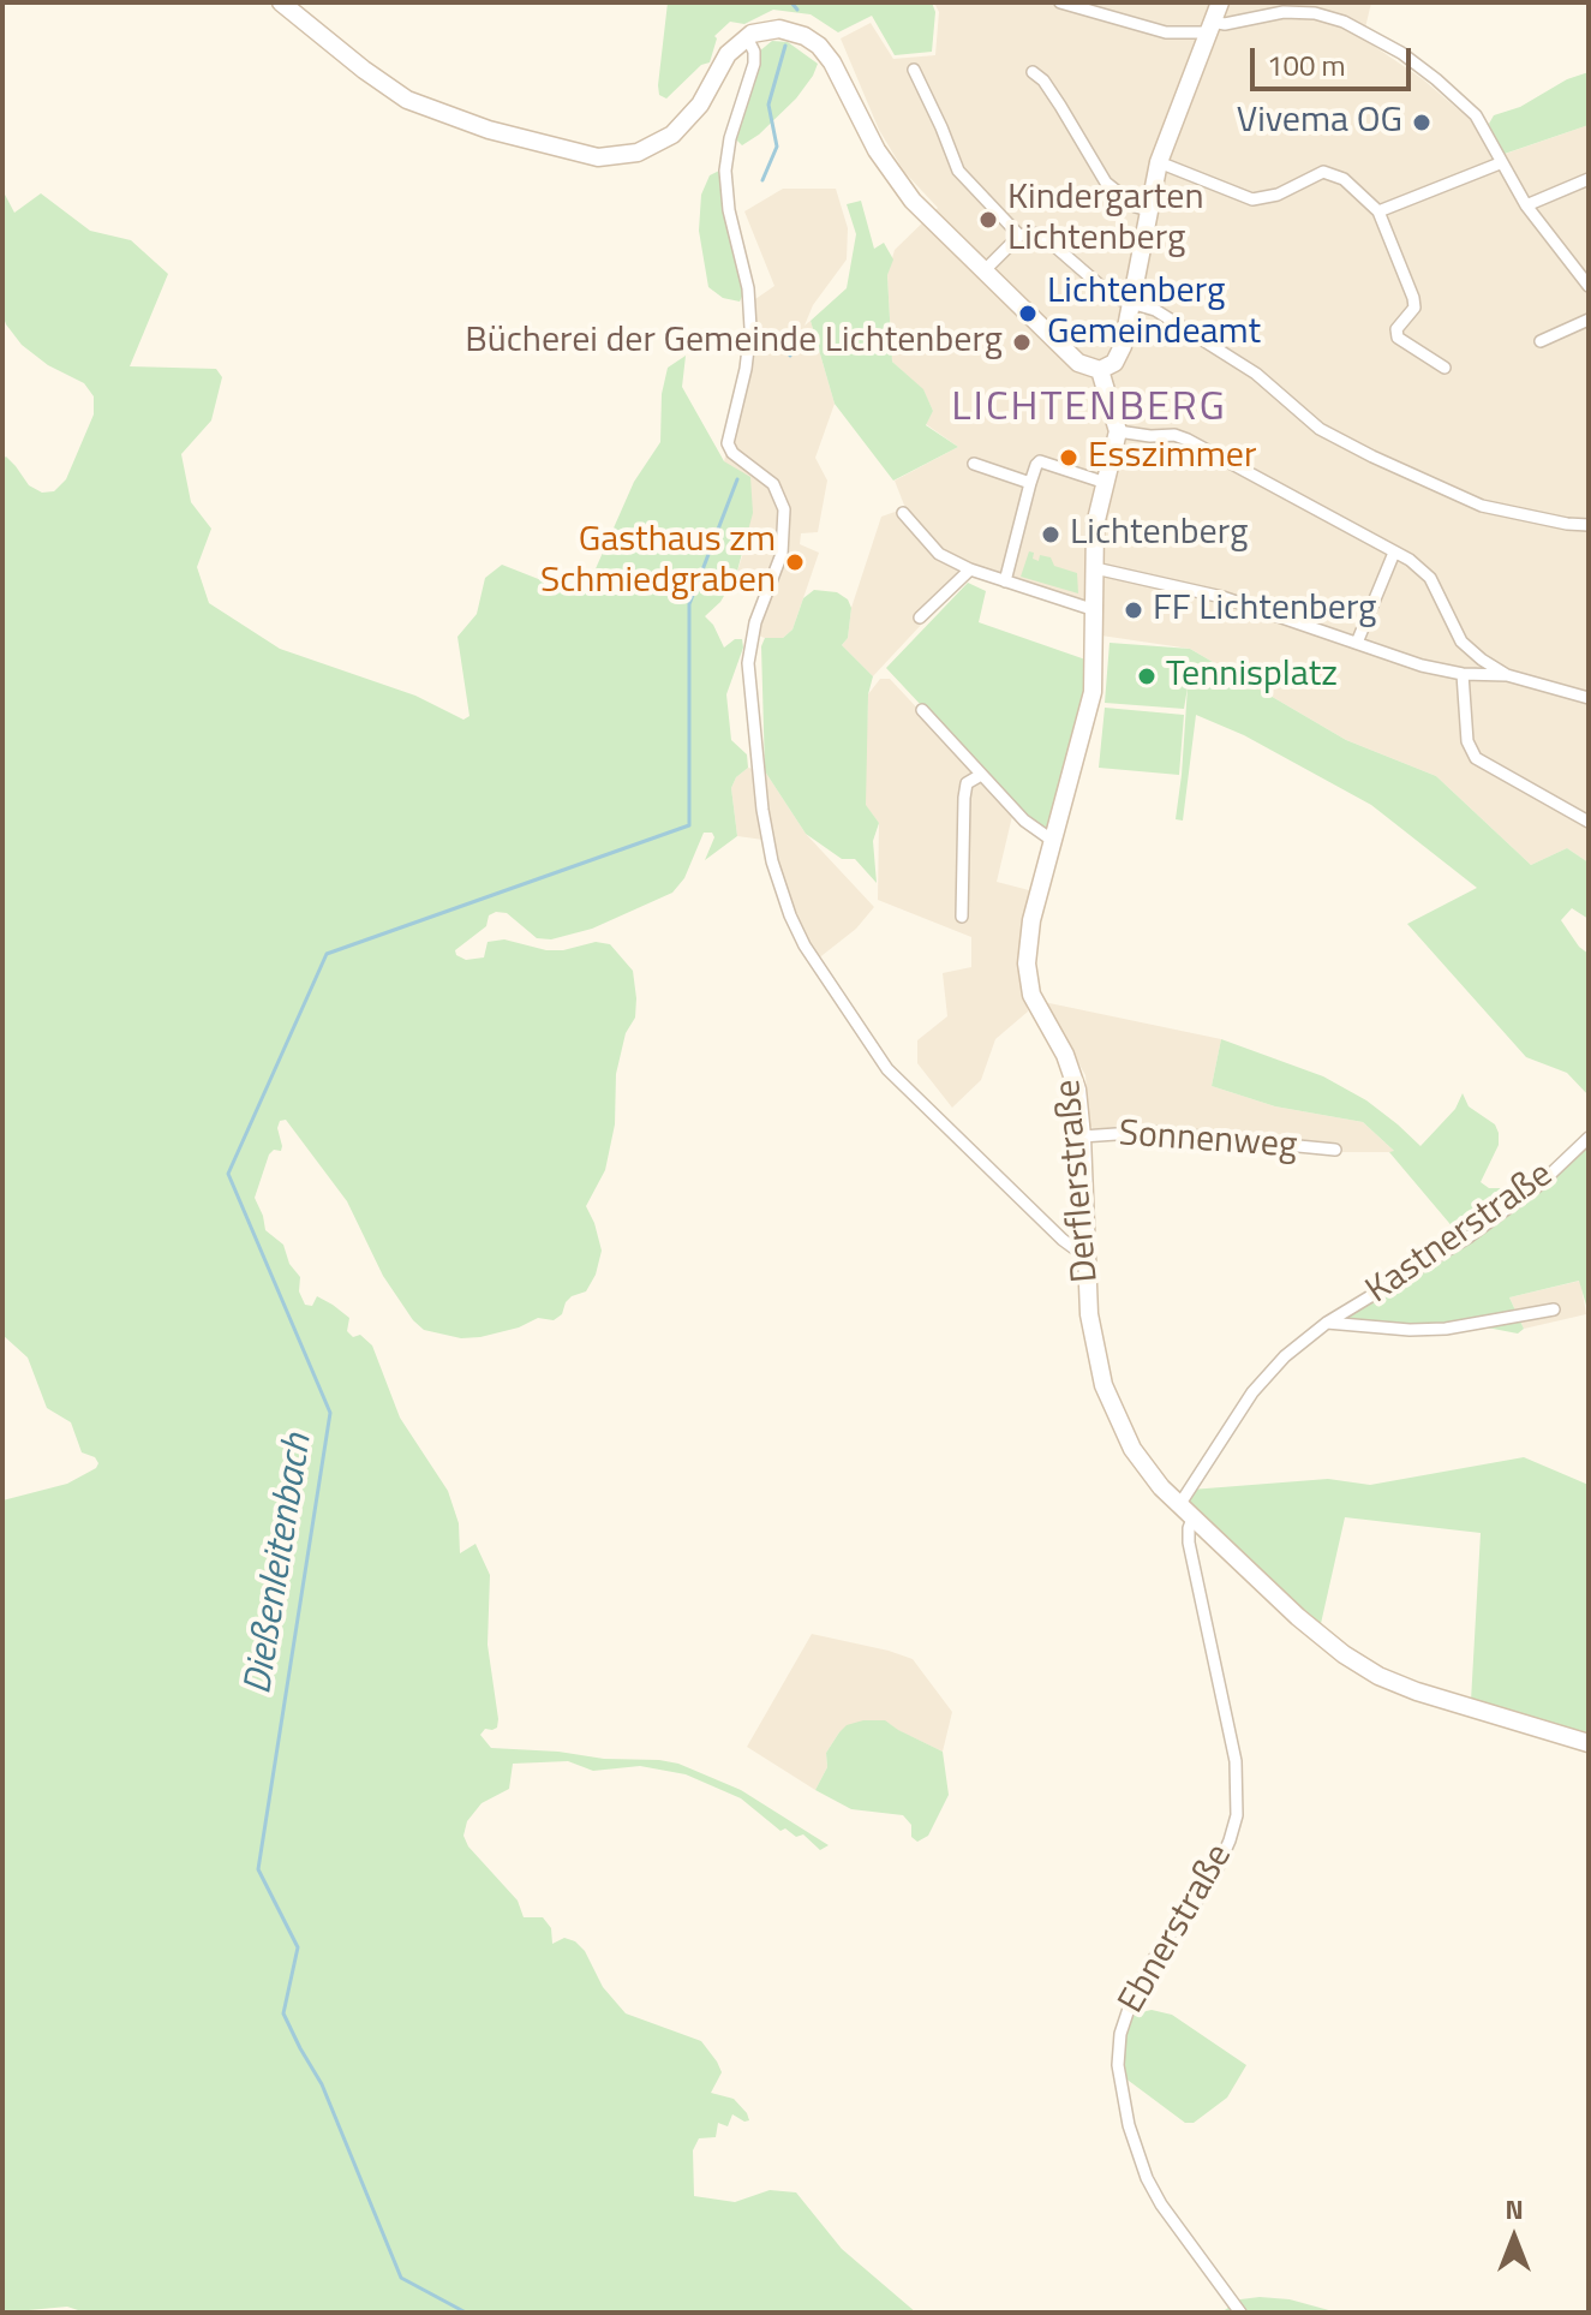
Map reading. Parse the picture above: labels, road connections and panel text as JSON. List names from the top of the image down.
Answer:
{
  "streets": {
    "street": [
      "Sonnenweg",
      "Derflerstraße",
      "Kastnerstraße",
      "Ebnerstraße"
    ]
  },
  "crossings": [
    ["Sonnenweg", "Derflerstraße"],
    ["Derflerstraße", "Kastnerstraße"],
    ["Derflerstraße", "Ebnerstraße"]
  ],
  "districts": ["LICHTENBERG"],
  "water": ["Dießenleitenbach"],
  "places": [
    "Vivema OG",
    "Kindergarten Lichtenberg",
    "Lichtenberg Gemeindeamt",
    "Bücherei der Gemeinde Lichtenberg",
    "Esszimmer",
    "Lichtenberg",
    "Gasthaus zm Schmiedgraben",
    "FF Lichtenberg",
    "Tennisplatz"
  ],
  "scale_bar": "100 m",
  "north": "top"
}
